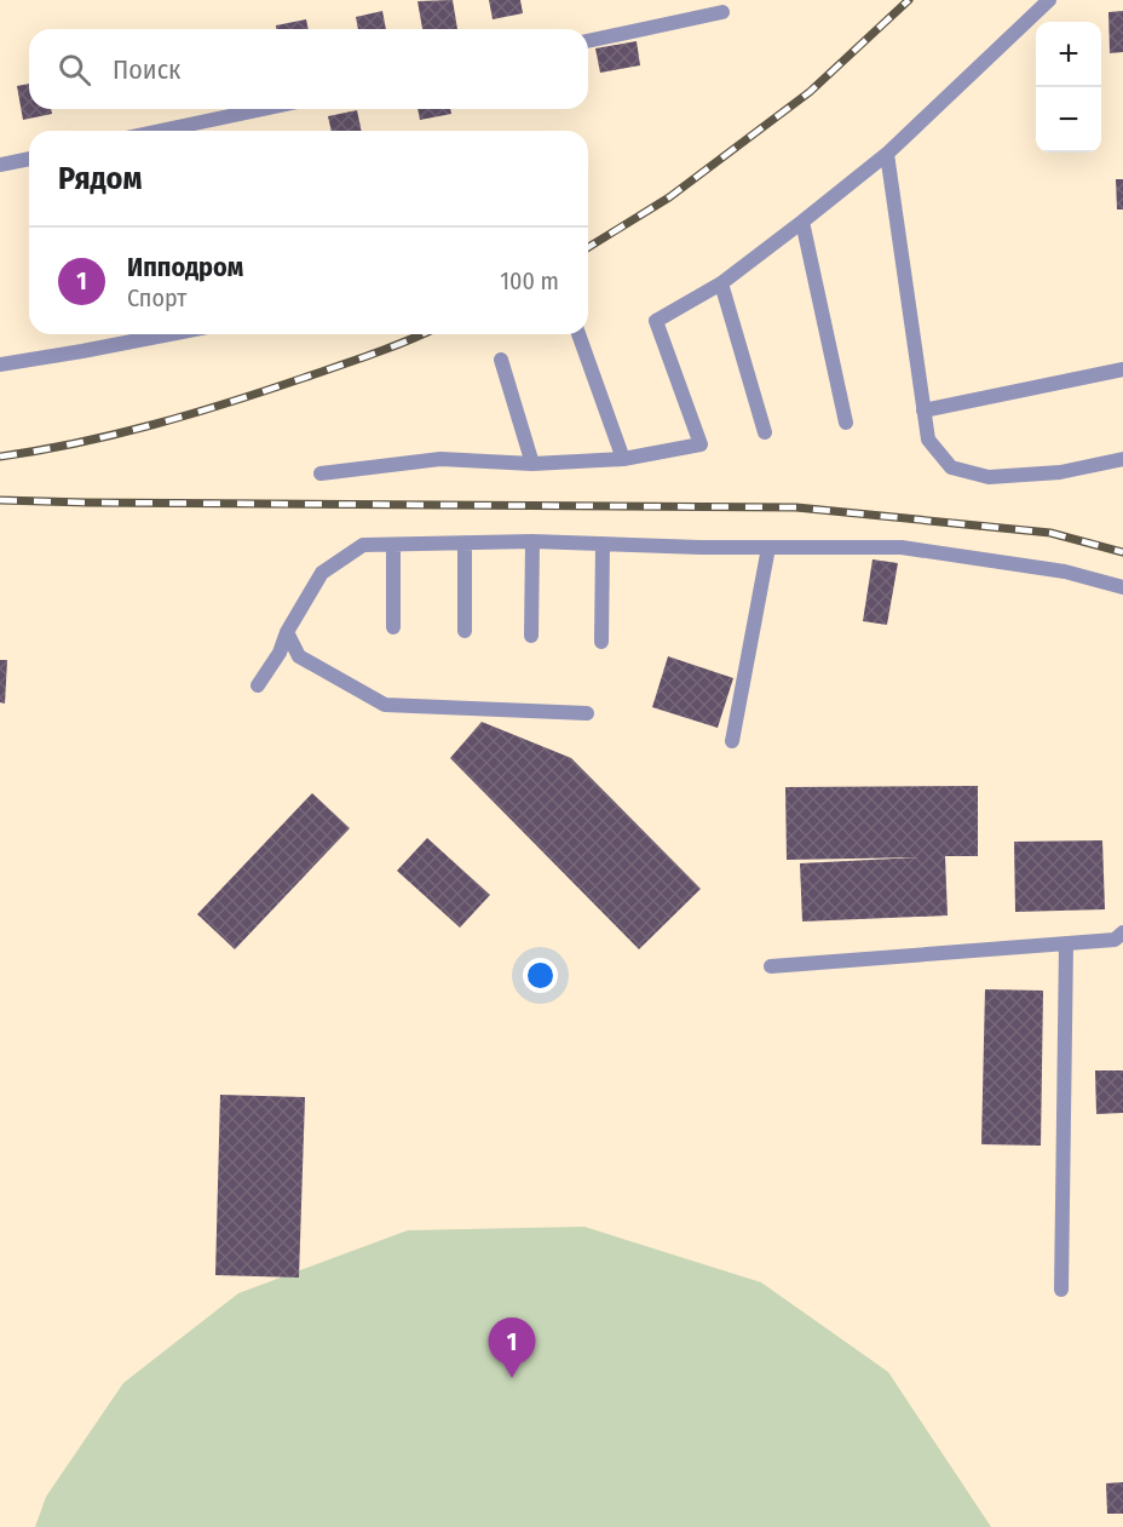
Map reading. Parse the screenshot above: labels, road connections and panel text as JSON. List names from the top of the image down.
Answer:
{
  "page": {
    "map_buttons": ["+", "−"],
    "search": "Поиск",
    "heading": "Рядом",
    "list": [
      {
        "mark": "1",
        "name": "Ипподром",
        "note": "Спорт",
        "value": "100 m"
      }
    ],
    "pins": "1"
  }
}
